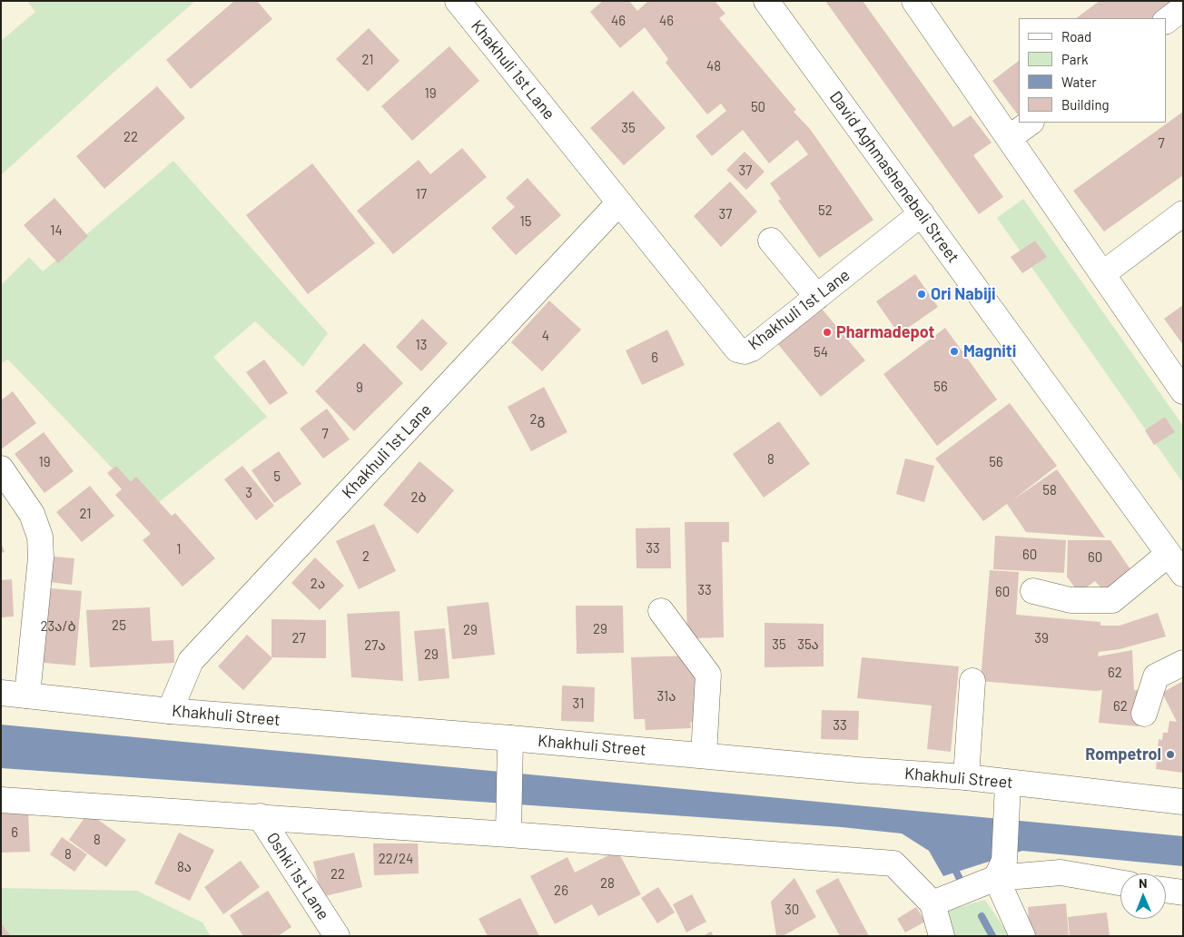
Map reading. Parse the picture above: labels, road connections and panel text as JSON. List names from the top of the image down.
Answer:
{
  "streets": {
    "street": [
      "Khakhuli 1st Lane",
      "David Aghmashenebeli Street",
      "Khakhuli Street",
      "Oshki 1st Lane"
    ]
  },
  "crossings": [
    ["Khakhuli 1st Lane", "David Aghmashenebeli Street"],
    ["Khakhuli 1st Lane", "Khakhuli Street"]
  ],
  "places": [
    "Ori Nabiji",
    "Pharmadepot",
    "Magniti",
    "Rompetrol"
  ],
  "house_numbers": [
    "46",
    "46",
    "21",
    "48",
    "19",
    "50",
    "35",
    "22",
    "7",
    "37",
    "17",
    "52",
    "37",
    "15",
    "14",
    "4",
    "13",
    "54",
    "6",
    "56",
    "9",
    "2გ",
    "7",
    "8",
    "19",
    "56",
    "5",
    "58",
    "3",
    "2ბ",
    "21",
    "33",
    "1",
    "60",
    "2",
    "60",
    "2ა",
    "33",
    "60",
    "25",
    "23ა/ბ",
    "29",
    "29",
    "27",
    "39",
    "35",
    "35ა",
    "27ა",
    "29",
    "62",
    "31ა",
    "31",
    "62",
    "33",
    "6",
    "8",
    "8",
    "22/24",
    "8ა",
    "22",
    "28",
    "26",
    "30"
  ],
  "legend": [
    "Road",
    "Park",
    "Water",
    "Building"
  ],
  "north": "top"
}
